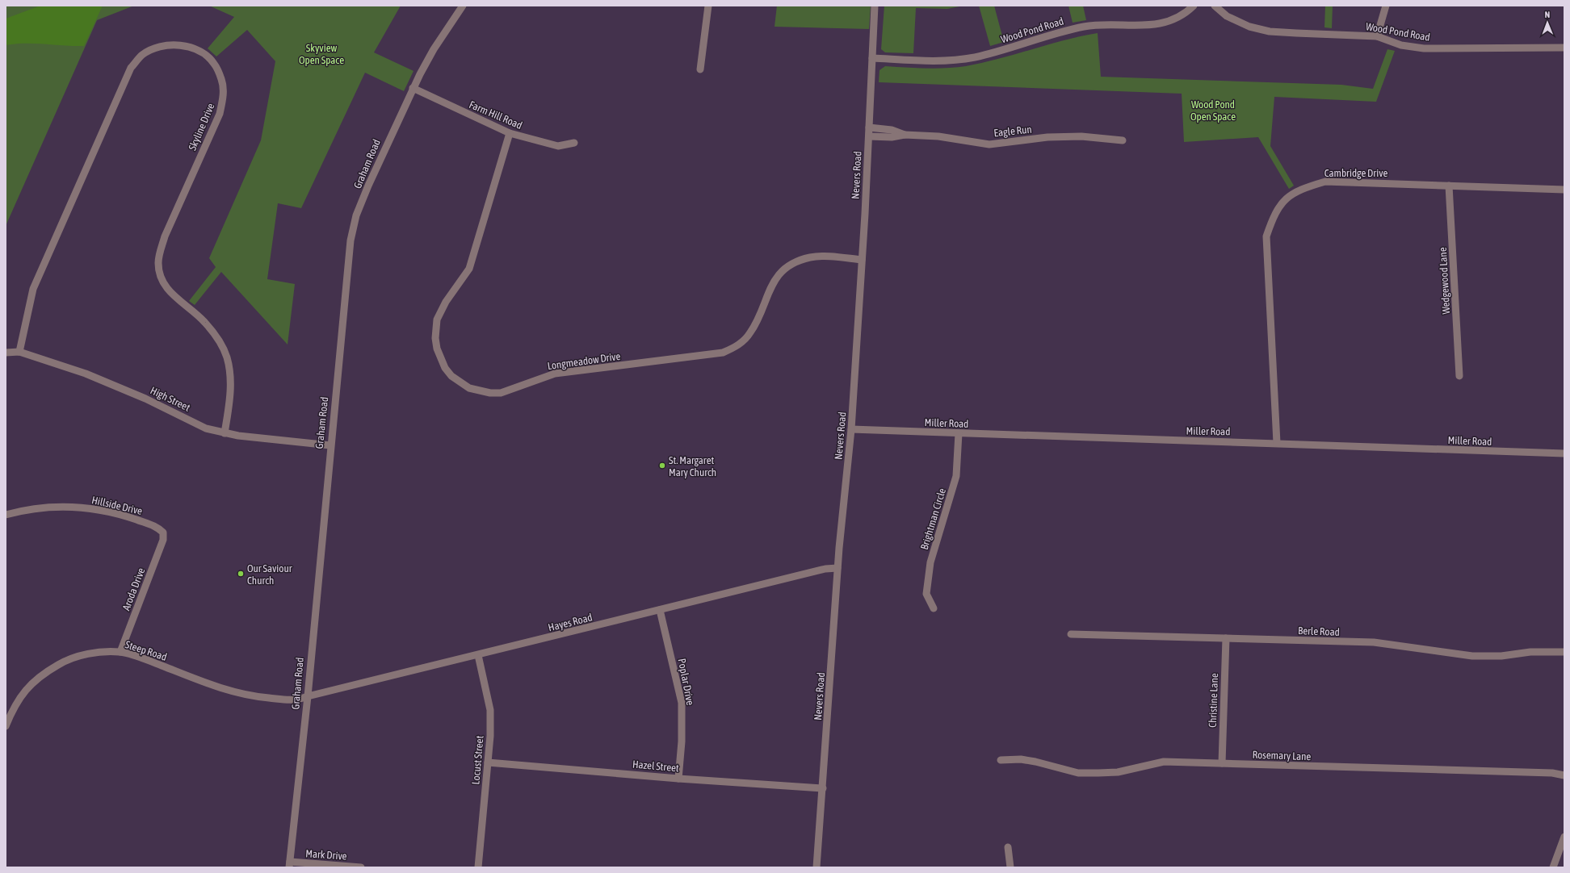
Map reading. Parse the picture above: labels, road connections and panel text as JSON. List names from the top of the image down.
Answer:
{
  "streets": {
    "street": [
      "Wood Pond Road",
      "Farm Hill Road",
      "Skyline Drive",
      "Eagle Run",
      "Graham Road",
      "Cambridge Drive",
      "Nevers Road",
      "Wedgewood Lane",
      "Longmeadow Drive",
      "High Street",
      "Miller Road",
      "Hillside Drive",
      "Brightman Circle",
      "Aroda Drive",
      "Hayes Road",
      "Berle Road",
      "Steep Road",
      "Poplar Drive",
      "Christine Lane",
      "Rosemary Lane",
      "Locust Street",
      "Hazel Street",
      "Mark Drive"
    ]
  },
  "crossings": [
    ["Wood Pond Road", "Nevers Road"],
    ["Farm Hill Road", "Graham Road"],
    ["Farm Hill Road", "Longmeadow Drive"],
    ["Skyline Drive", "High Street"],
    ["Eagle Run", "Nevers Road"],
    ["Graham Road", "High Street"],
    ["Graham Road", "Hayes Road"],
    ["Graham Road", "Steep Road"],
    ["Graham Road", "Mark Drive"],
    ["Cambridge Drive", "Wedgewood Lane"],
    ["Cambridge Drive", "Miller Road"],
    ["Nevers Road", "Longmeadow Drive"],
    ["Nevers Road", "Miller Road"],
    ["Nevers Road", "Hayes Road"],
    ["Nevers Road", "Hazel Street"],
    ["Miller Road", "Brightman Circle"],
    ["Hillside Drive", "Aroda Drive"],
    ["Aroda Drive", "Steep Road"],
    ["Hayes Road", "Steep Road"],
    ["Hayes Road", "Poplar Drive"],
    ["Hayes Road", "Locust Street"],
    ["Berle Road", "Christine Lane"],
    ["Poplar Drive", "Hazel Street"],
    ["Christine Lane", "Rosemary Lane"],
    ["Locust Street", "Hazel Street"]
  ],
  "parks": ["Skyview Open Space", "Wood Pond Open Space"],
  "places": ["St. Margaret Mary Church", "Our Saviour Church"],
  "north": "top"
}
